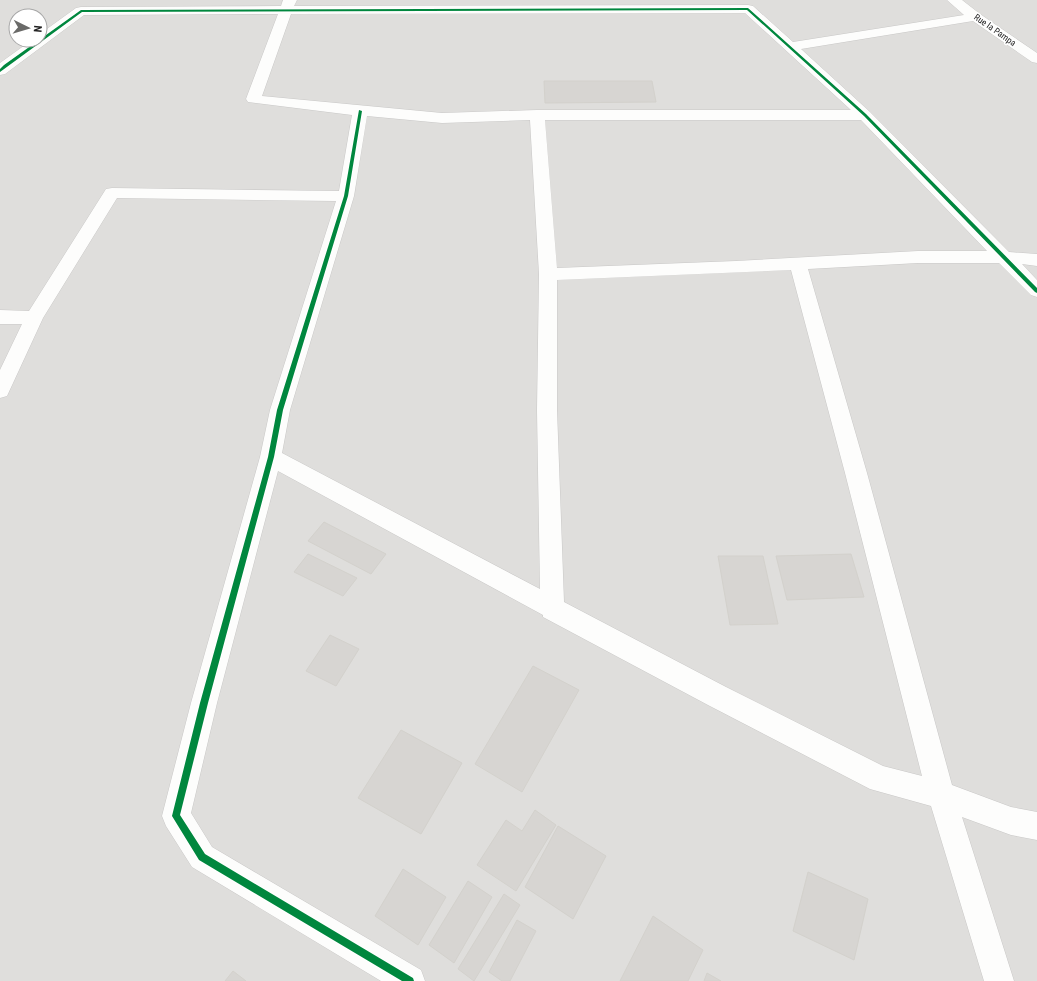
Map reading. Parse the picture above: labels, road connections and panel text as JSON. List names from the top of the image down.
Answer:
{
  "streets": {
    "street": ["Rue la Pampa"]
  },
  "north": "right"
}
